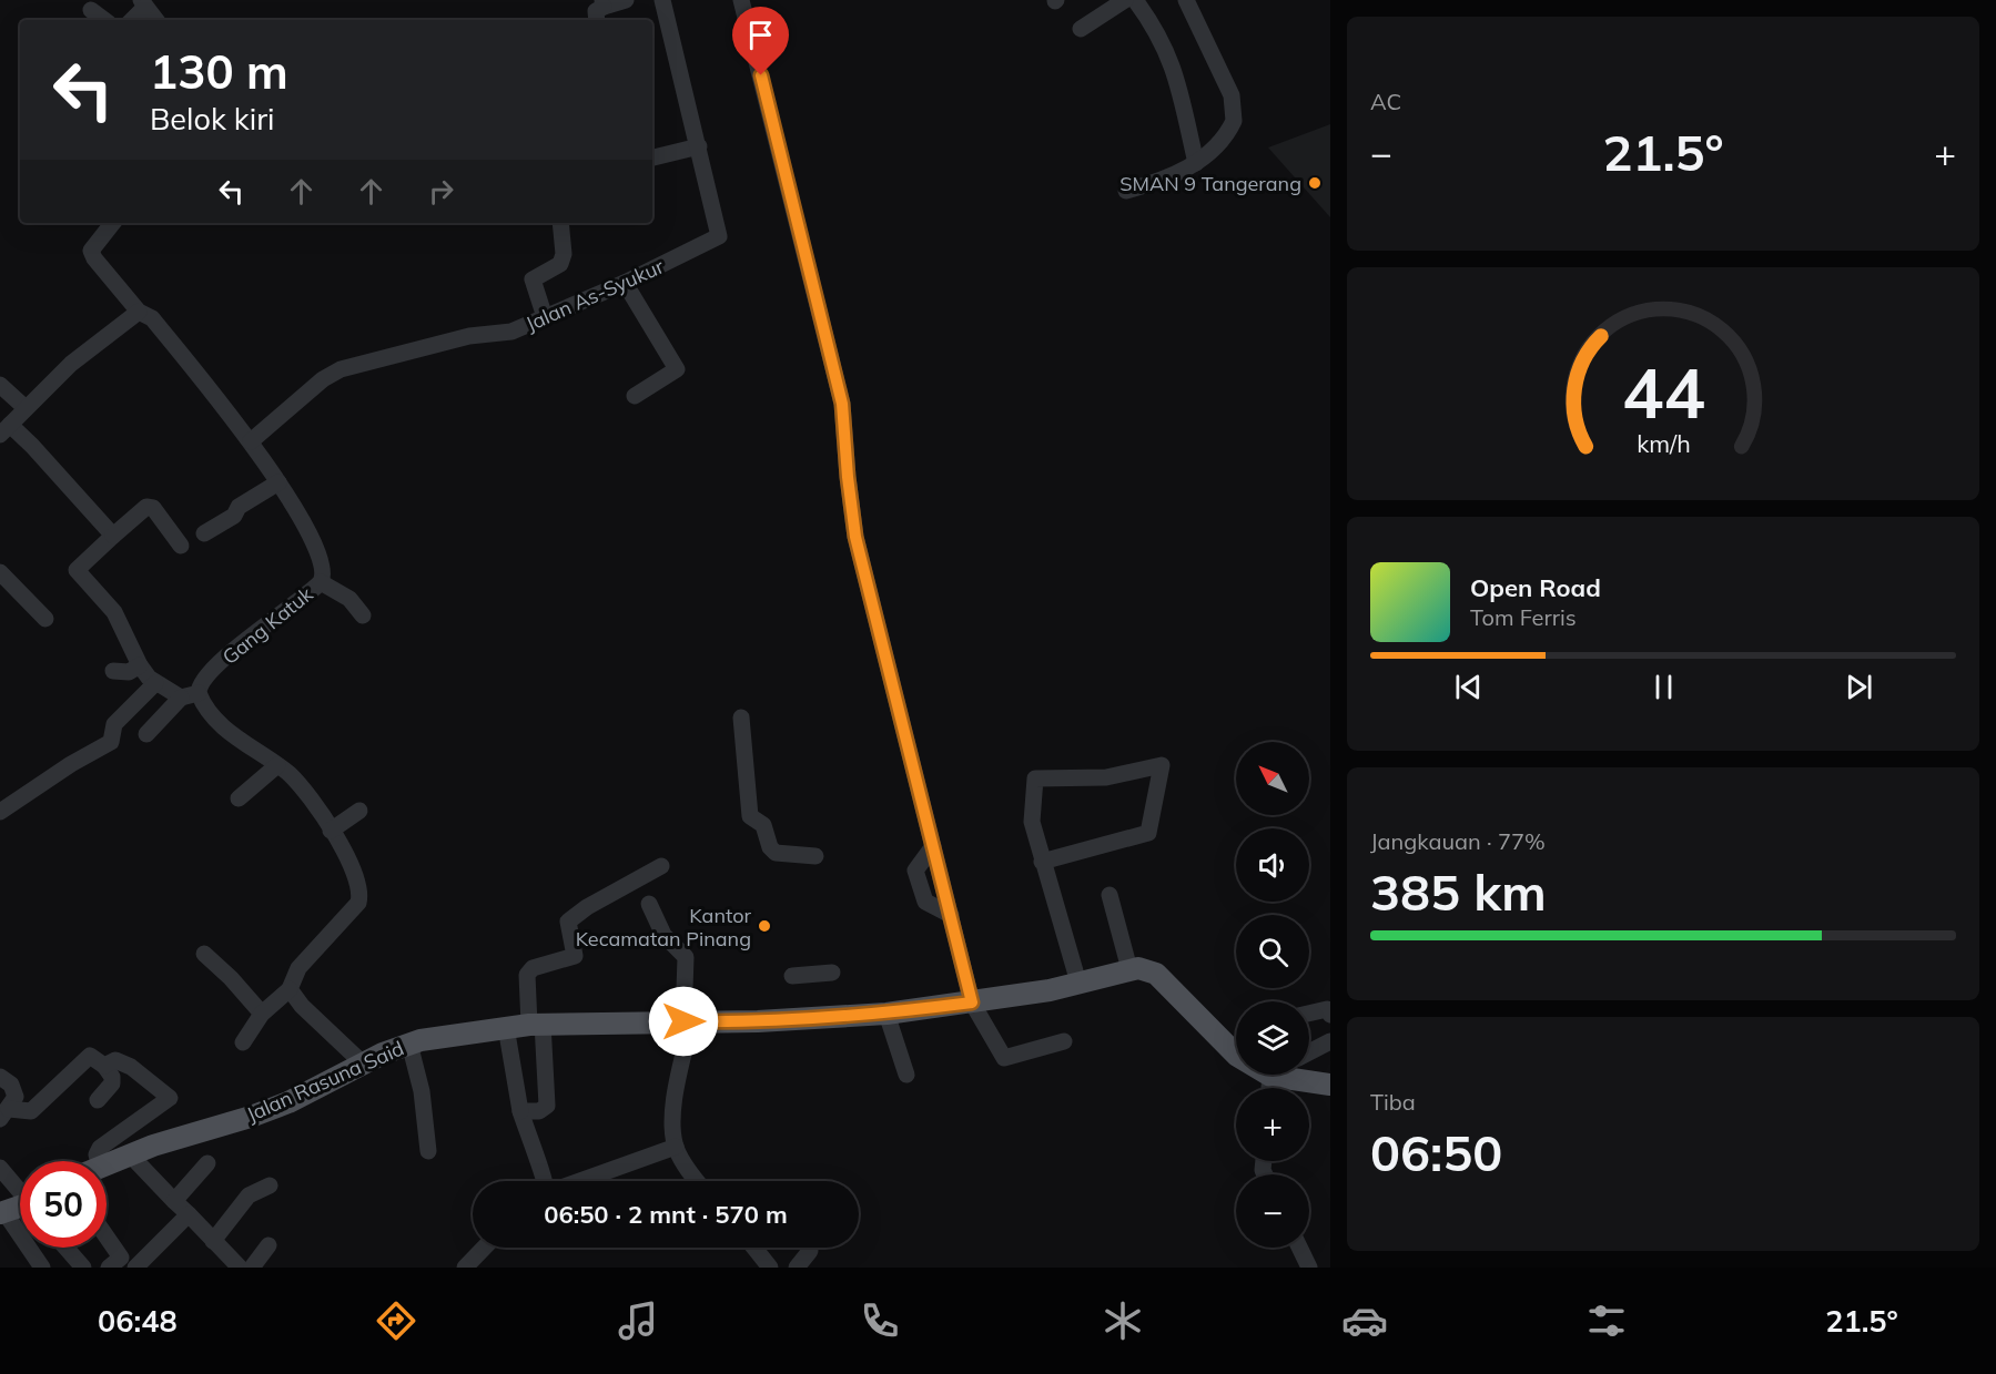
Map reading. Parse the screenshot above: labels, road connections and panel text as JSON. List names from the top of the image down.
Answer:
{
  "streets": {
    "main road": ["Jalan Rasuna Said"],
    "street": ["Jalan As-Syukur", "Gang Katuk"]
  },
  "crossings": [
    ["Jalan As-Syukur", "Gang Katuk"]
  ],
  "places": ["SMAN 9 Tangerang", "Kantor Kecamatan Pinang"],
  "north": "top left",
  "page": {
    "tile": [
      "AC",
      ["Jangkauan · 77%", "385 km"],
      ["Tiba", "06:50"]
    ],
    "turn": ["130 m", "Belok kiri"],
    "heat": ["−", "21.5°", "+"],
    "song": ["Open Road", "Tom Ferris"],
    "map_buttons": ["+", "−"],
    "limit": "50",
    "trip": "06:50 · 2 mnt · 570 m",
    "tabs": ["06:48", "21.5°"],
    "gauge": ["44", "km/h"]
  }
}
